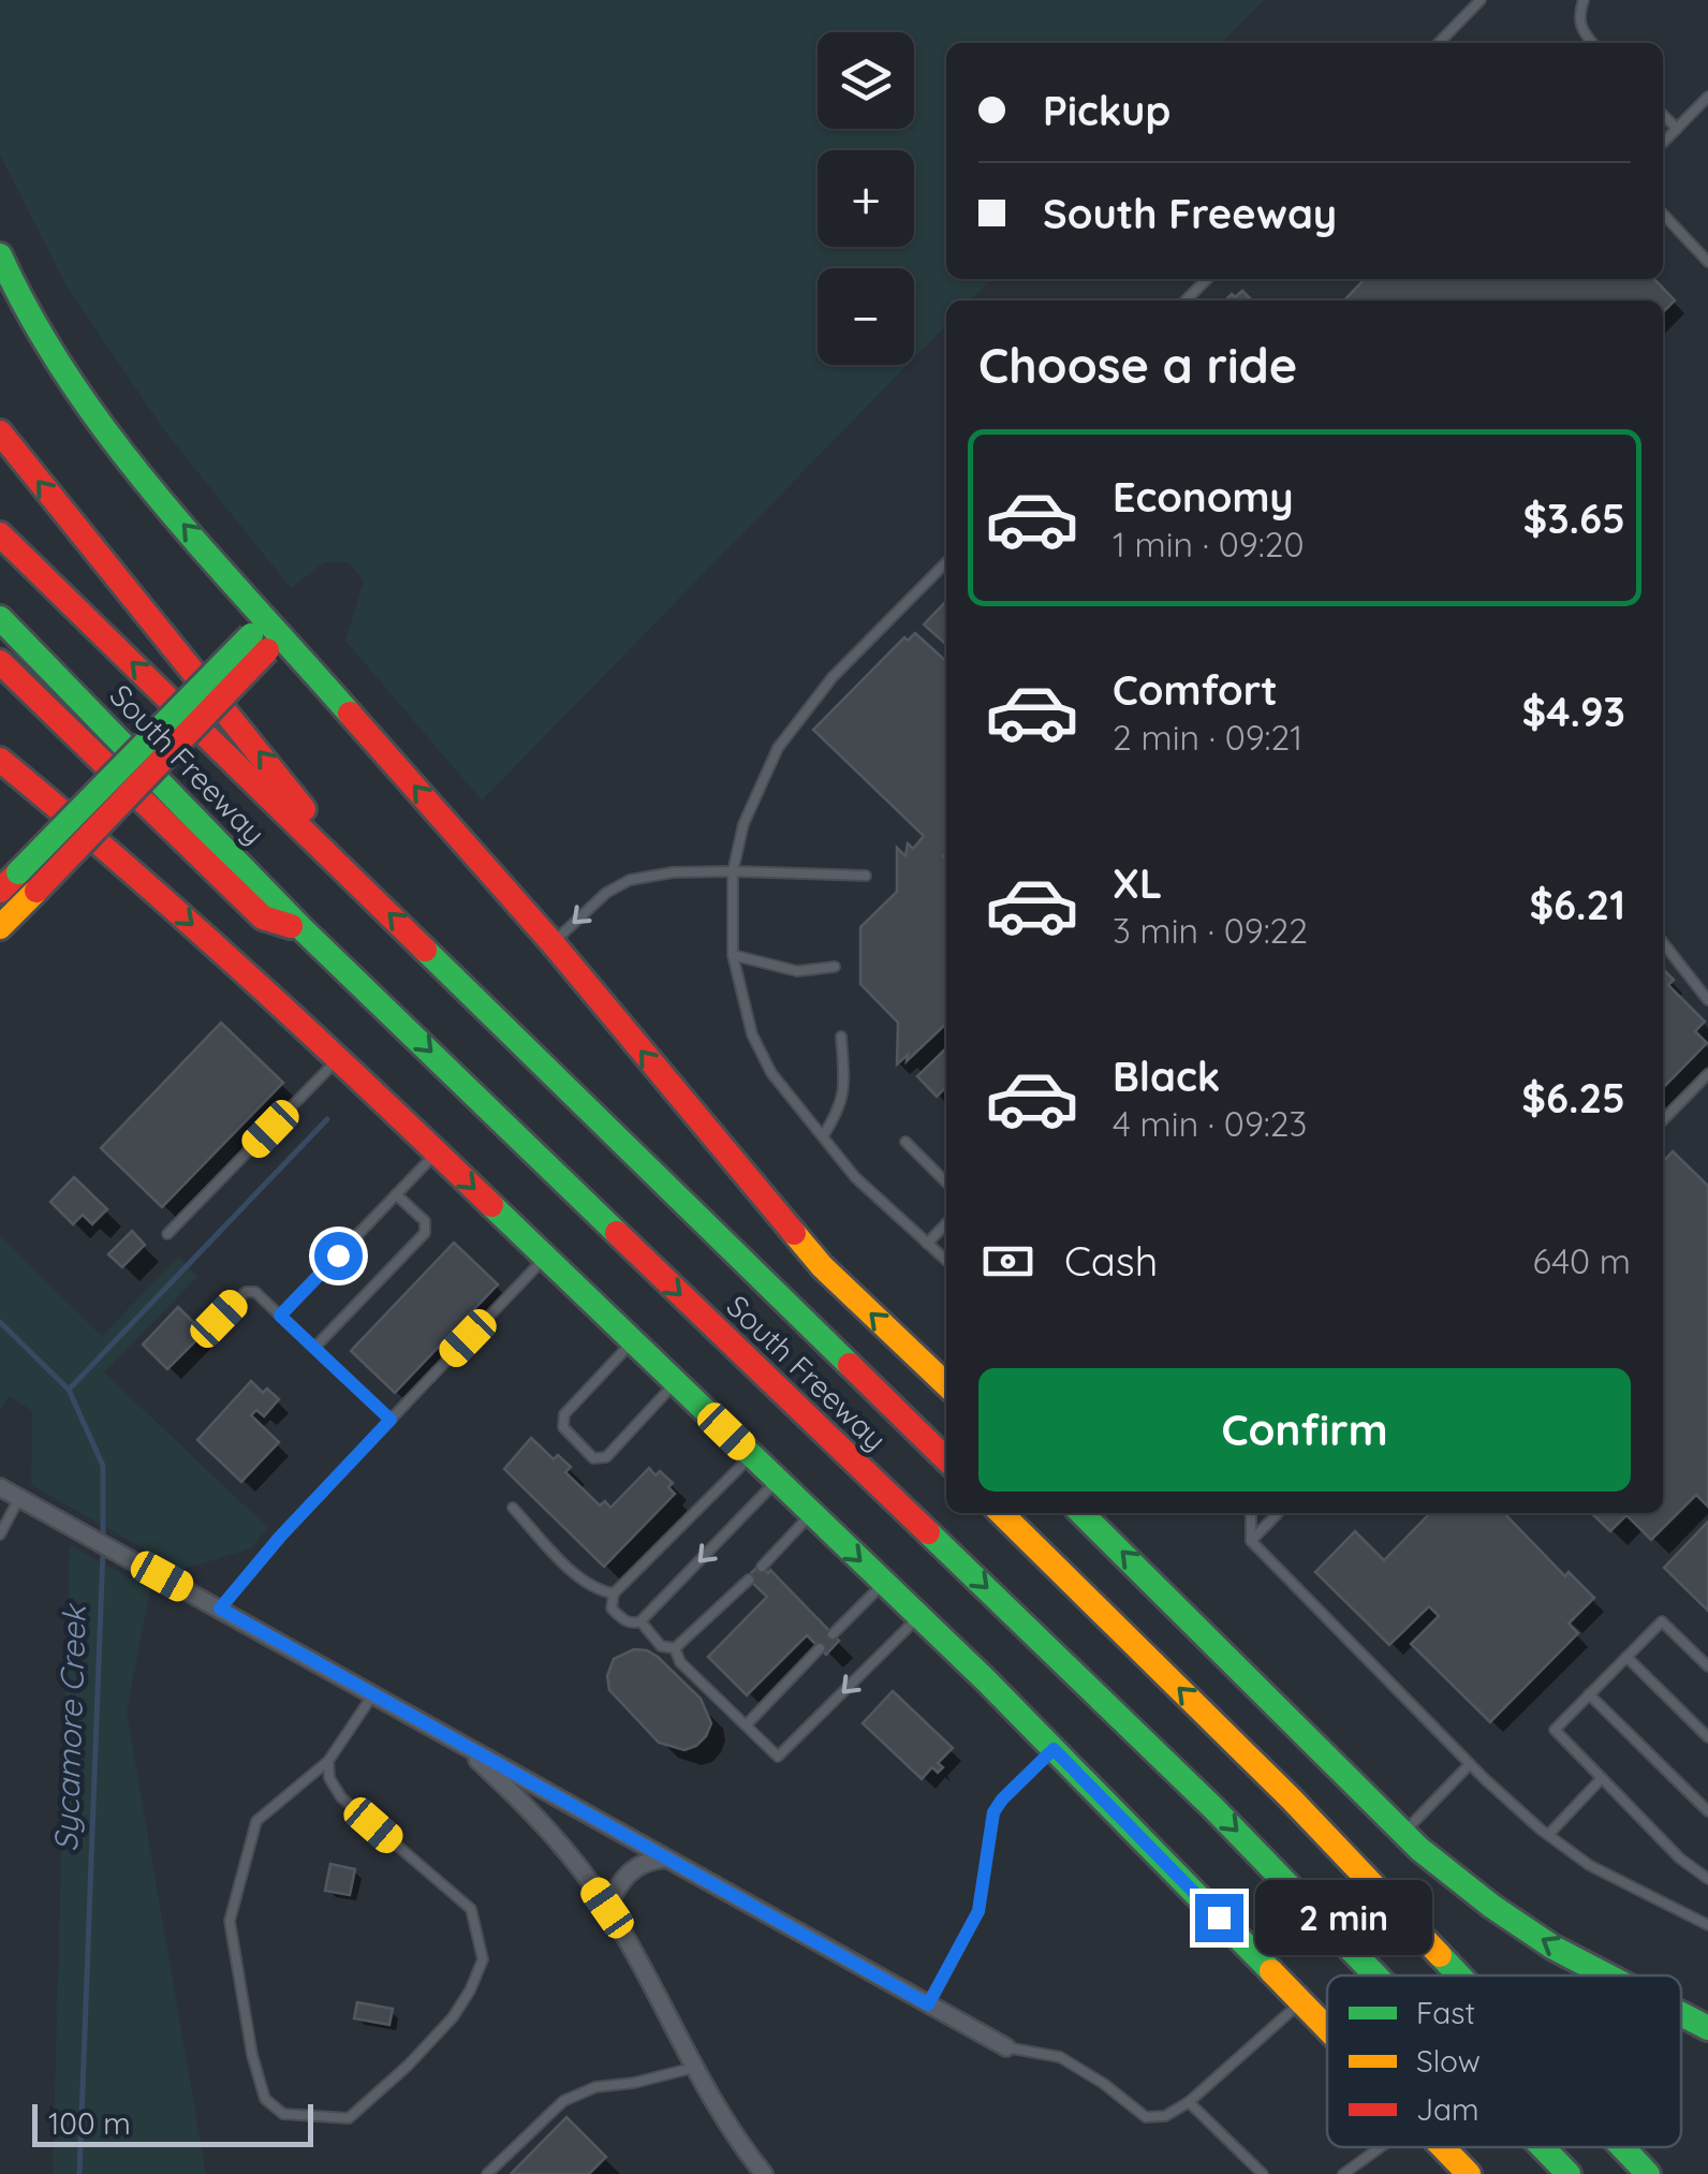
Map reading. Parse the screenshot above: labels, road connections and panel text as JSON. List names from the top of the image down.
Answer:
{
  "streets": {
    "main road": ["South Freeway"]
  },
  "water": ["Sycamore Creek"],
  "legend": ["Fast", "Slow", "Jam"],
  "scale_bar": "100 m",
  "page": {
    "map_buttons": ["+", "−"],
    "banner": ["Pickup", "South Freeway"],
    "heading": "Choose a ride",
    "list": [
      {
        "name": "Economy",
        "note": "1 min · 09:20",
        "value": "$3.65"
      },
      {
        "name": "Comfort",
        "note": "2 min · 09:21",
        "value": "$4.93"
      },
      {
        "name": "XL",
        "note": "3 min · 09:22",
        "value": "$6.21"
      },
      {
        "name": "Black",
        "note": "4 min · 09:23",
        "value": "$6.25"
      }
    ],
    "pay": ["Cash", "640 m"],
    "buttons": "Confirm",
    "bubble": "2 min",
    "scale": "100 m"
  }
}
